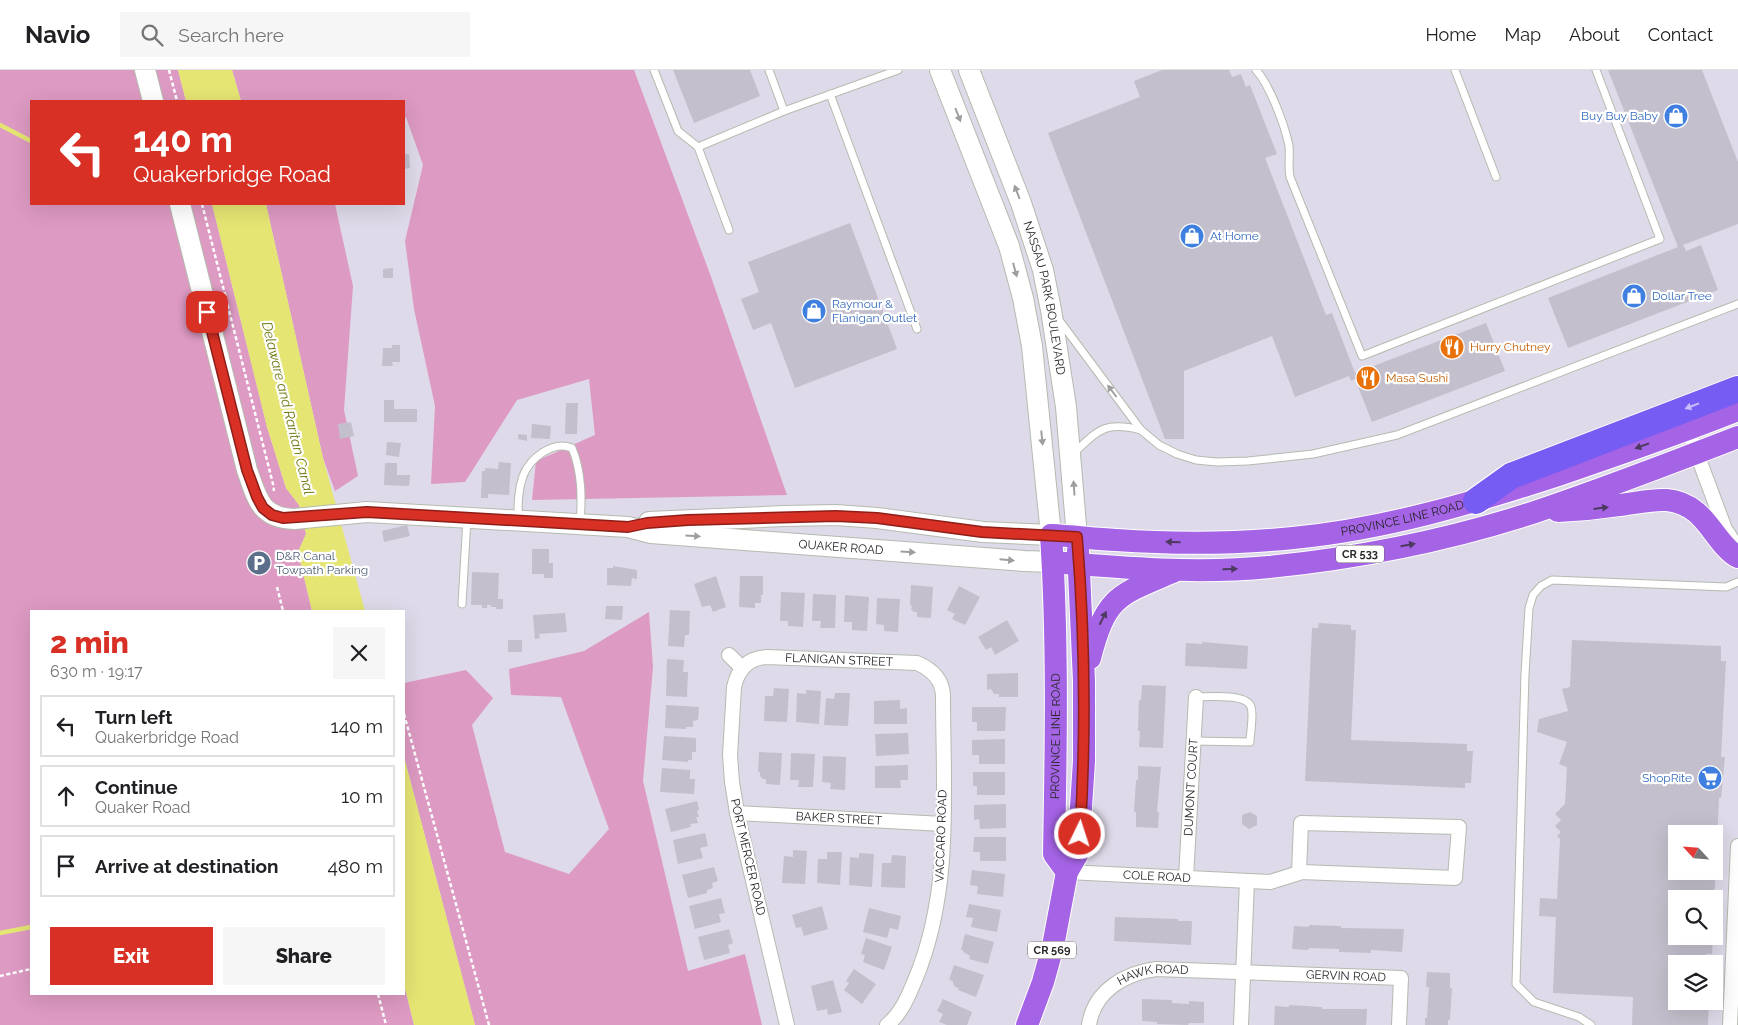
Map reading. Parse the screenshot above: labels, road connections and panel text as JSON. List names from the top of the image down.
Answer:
{
  "streets": {
    "main road": ["PROVINCE LINE ROAD", "CR 533", "CR 569"],
    "street": [
      "NASSAU PARK BOULEVARD",
      "QUAKER ROAD",
      "FLANIGAN STREET",
      "DUMONT COURT",
      "BAKER STREET",
      "VACCARO ROAD",
      "PORT MERCER ROAD",
      "COLE ROAD",
      "GERVIN ROAD",
      "HAWK ROAD"
    ]
  },
  "crossings": [
    ["NASSAU PARK BOULEVARD", "PROVINCE LINE ROAD"],
    ["NASSAU PARK BOULEVARD", "QUAKER ROAD"],
    ["NASSAU PARK BOULEVARD", "CR 533"],
    ["PROVINCE LINE ROAD", "QUAKER ROAD"],
    ["PROVINCE LINE ROAD", "CR 533"],
    ["PROVINCE LINE ROAD", "COLE ROAD"],
    ["QUAKER ROAD", "CR 533"],
    ["FLANIGAN STREET", "VACCARO ROAD"],
    ["FLANIGAN STREET", "PORT MERCER ROAD"],
    ["DUMONT COURT", "COLE ROAD"],
    ["BAKER STREET", "VACCARO ROAD"],
    ["BAKER STREET", "PORT MERCER ROAD"],
    ["GERVIN ROAD", "HAWK ROAD"]
  ],
  "water": ["Delaware and Raritan Canal"],
  "places": {
    "shop": [
      "Buy Buy Baby",
      "At Home",
      "Dollar Tree",
      "Raymour & Flanigan Outlet"
    ],
    "restaurant": ["Hurry Chutney", "Masa Sushi"],
    "parking": ["D&R Canal Towpath Parking"],
    "supermarket": ["ShopRite"]
  },
  "north": "top left",
  "page": {
    "header": "Navio",
    "search": "Search here",
    "nav": [
      "Home",
      "Map",
      "About",
      "Contact"
    ],
    "turn": ["140 m", "Quakerbridge Road"],
    "heading": ["2 min", "630 m · 19:17"],
    "list": [
      {
        "name": "Turn left",
        "note": "Quakerbridge Road",
        "value": "140 m"
      },
      {
        "name": "Continue",
        "note": "Quaker Road",
        "value": "10 m"
      },
      {
        "name": "Arrive at destination",
        "value": "480 m"
      }
    ],
    "buttons": ["Exit", "Share"]
  }
}
